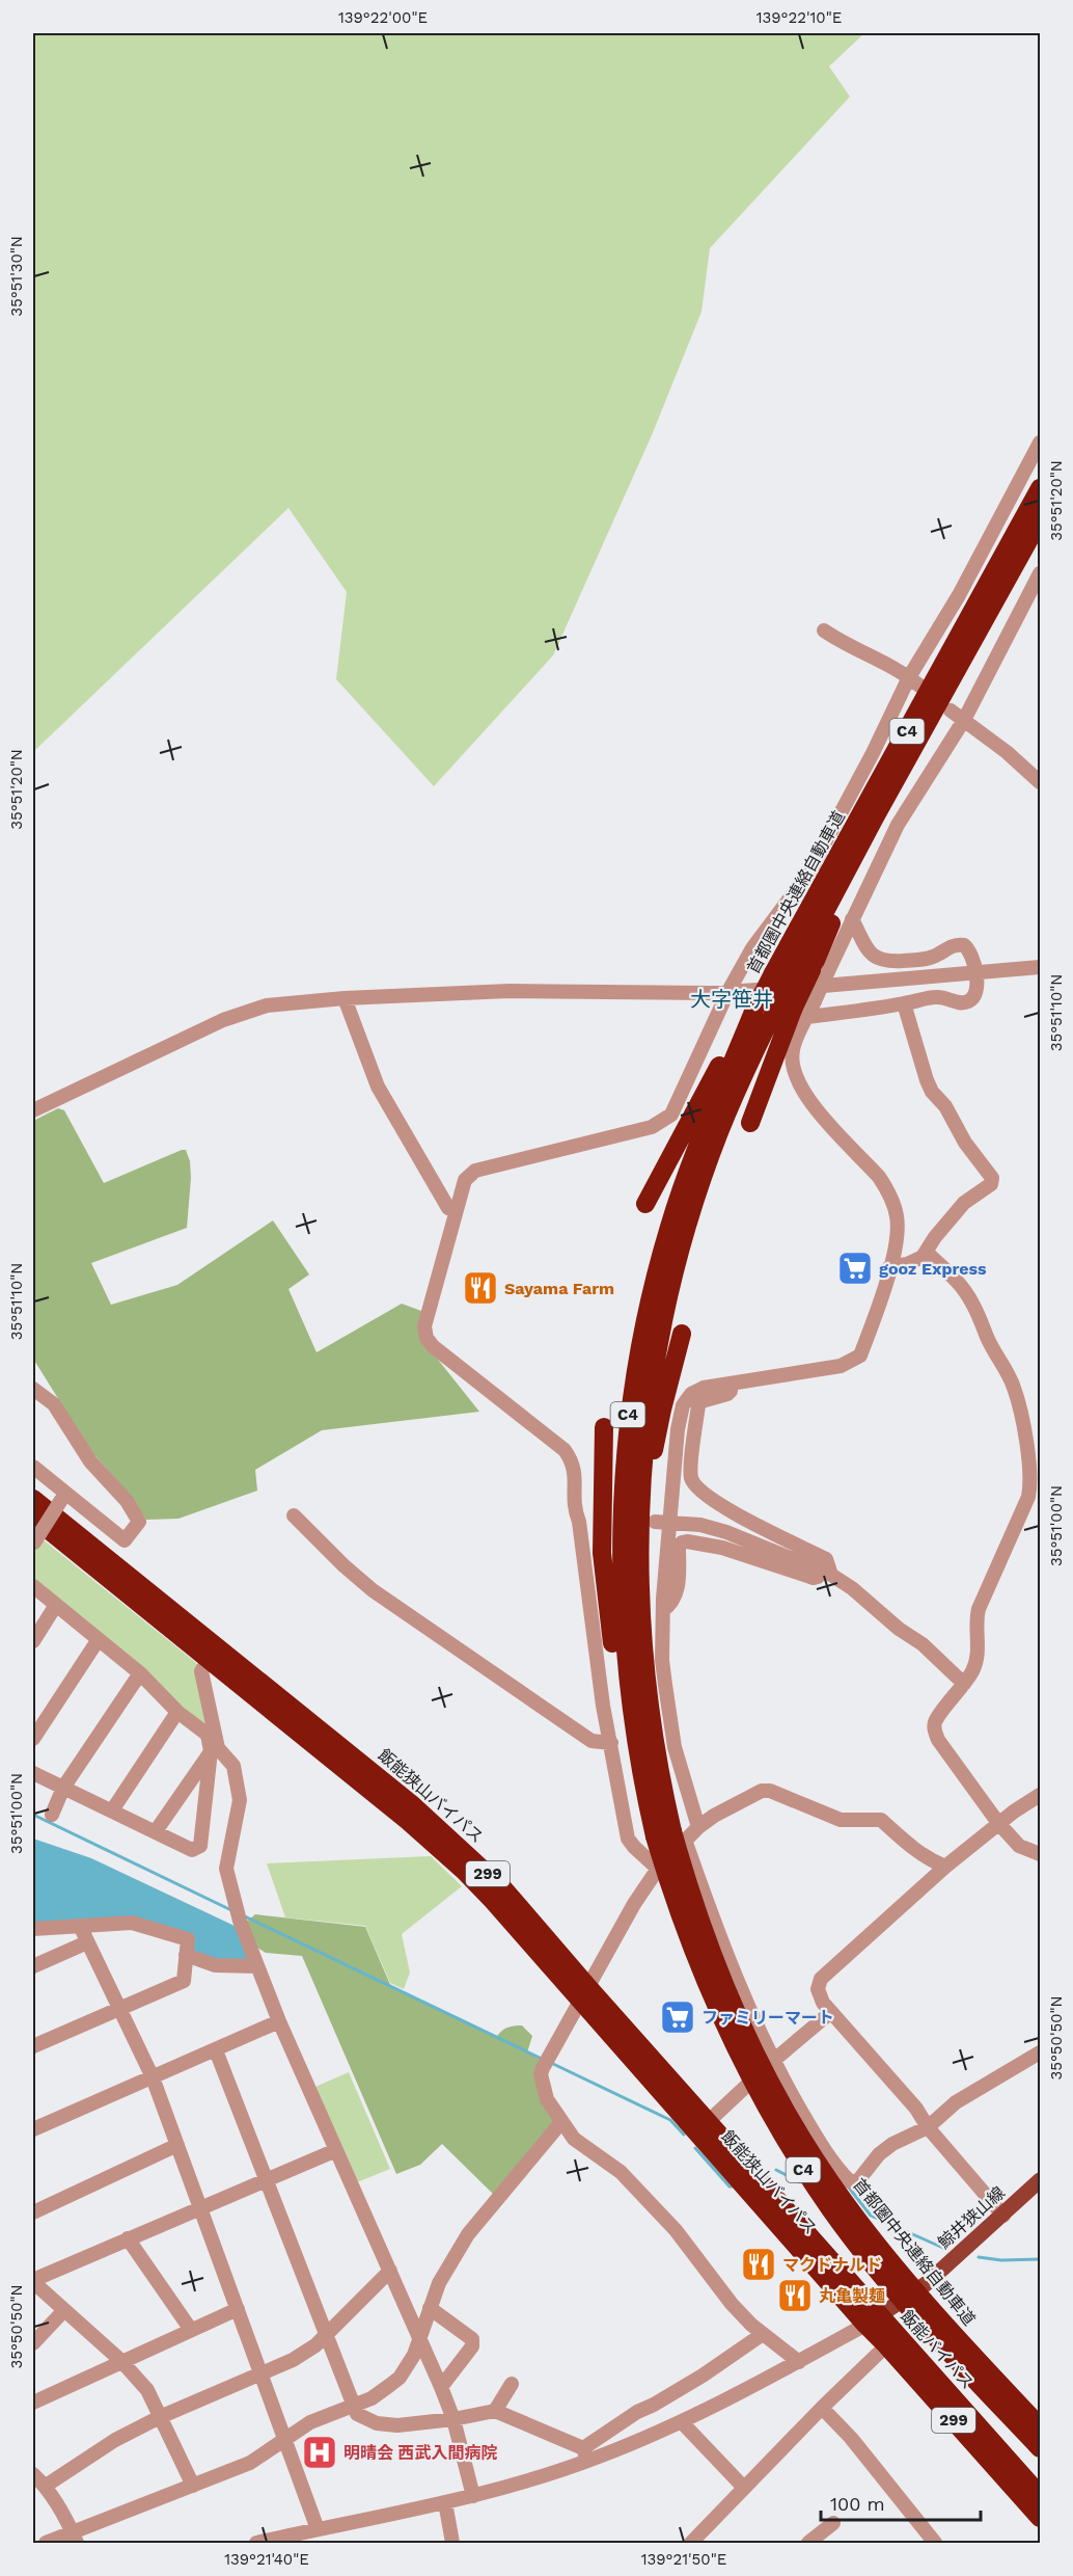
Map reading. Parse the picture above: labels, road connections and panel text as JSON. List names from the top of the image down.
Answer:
{
  "streets": {
    "highway": [
      "C4",
      "首都圏中央連絡自動車道",
      "飯能狭山バイパス",
      "299",
      "飯能バイパス"
    ],
    "main road": ["鯨井狭山線"]
  },
  "crossings": [
    ["飯能狭山バイパス", "鯨井狭山線"],
    ["飯能狭山バイパス", "飯能バイパス"],
    ["鯨井狭山線", "飯能バイパス"]
  ],
  "districts": ["大字笹井"],
  "places": {
    "supermarket": ["gooz Express", "ファミリーマート"],
    "restaurant": ["Sayama Farm", "マクドナルド", "丸亀製麺"],
    "hospital": ["明晴会 西武入間病院"]
  },
  "scale_bar": "100 m",
  "coordinates": [
    "139°22'00\"E",
    "139°22'10\"E",
    "35°51'30\"N",
    "35°51'20\"N",
    "35°51'10\"N",
    "35°51'00\"N",
    "35°50'50\"N",
    "139°21'40\"E",
    "139°21'50\"E"
  ]
}
